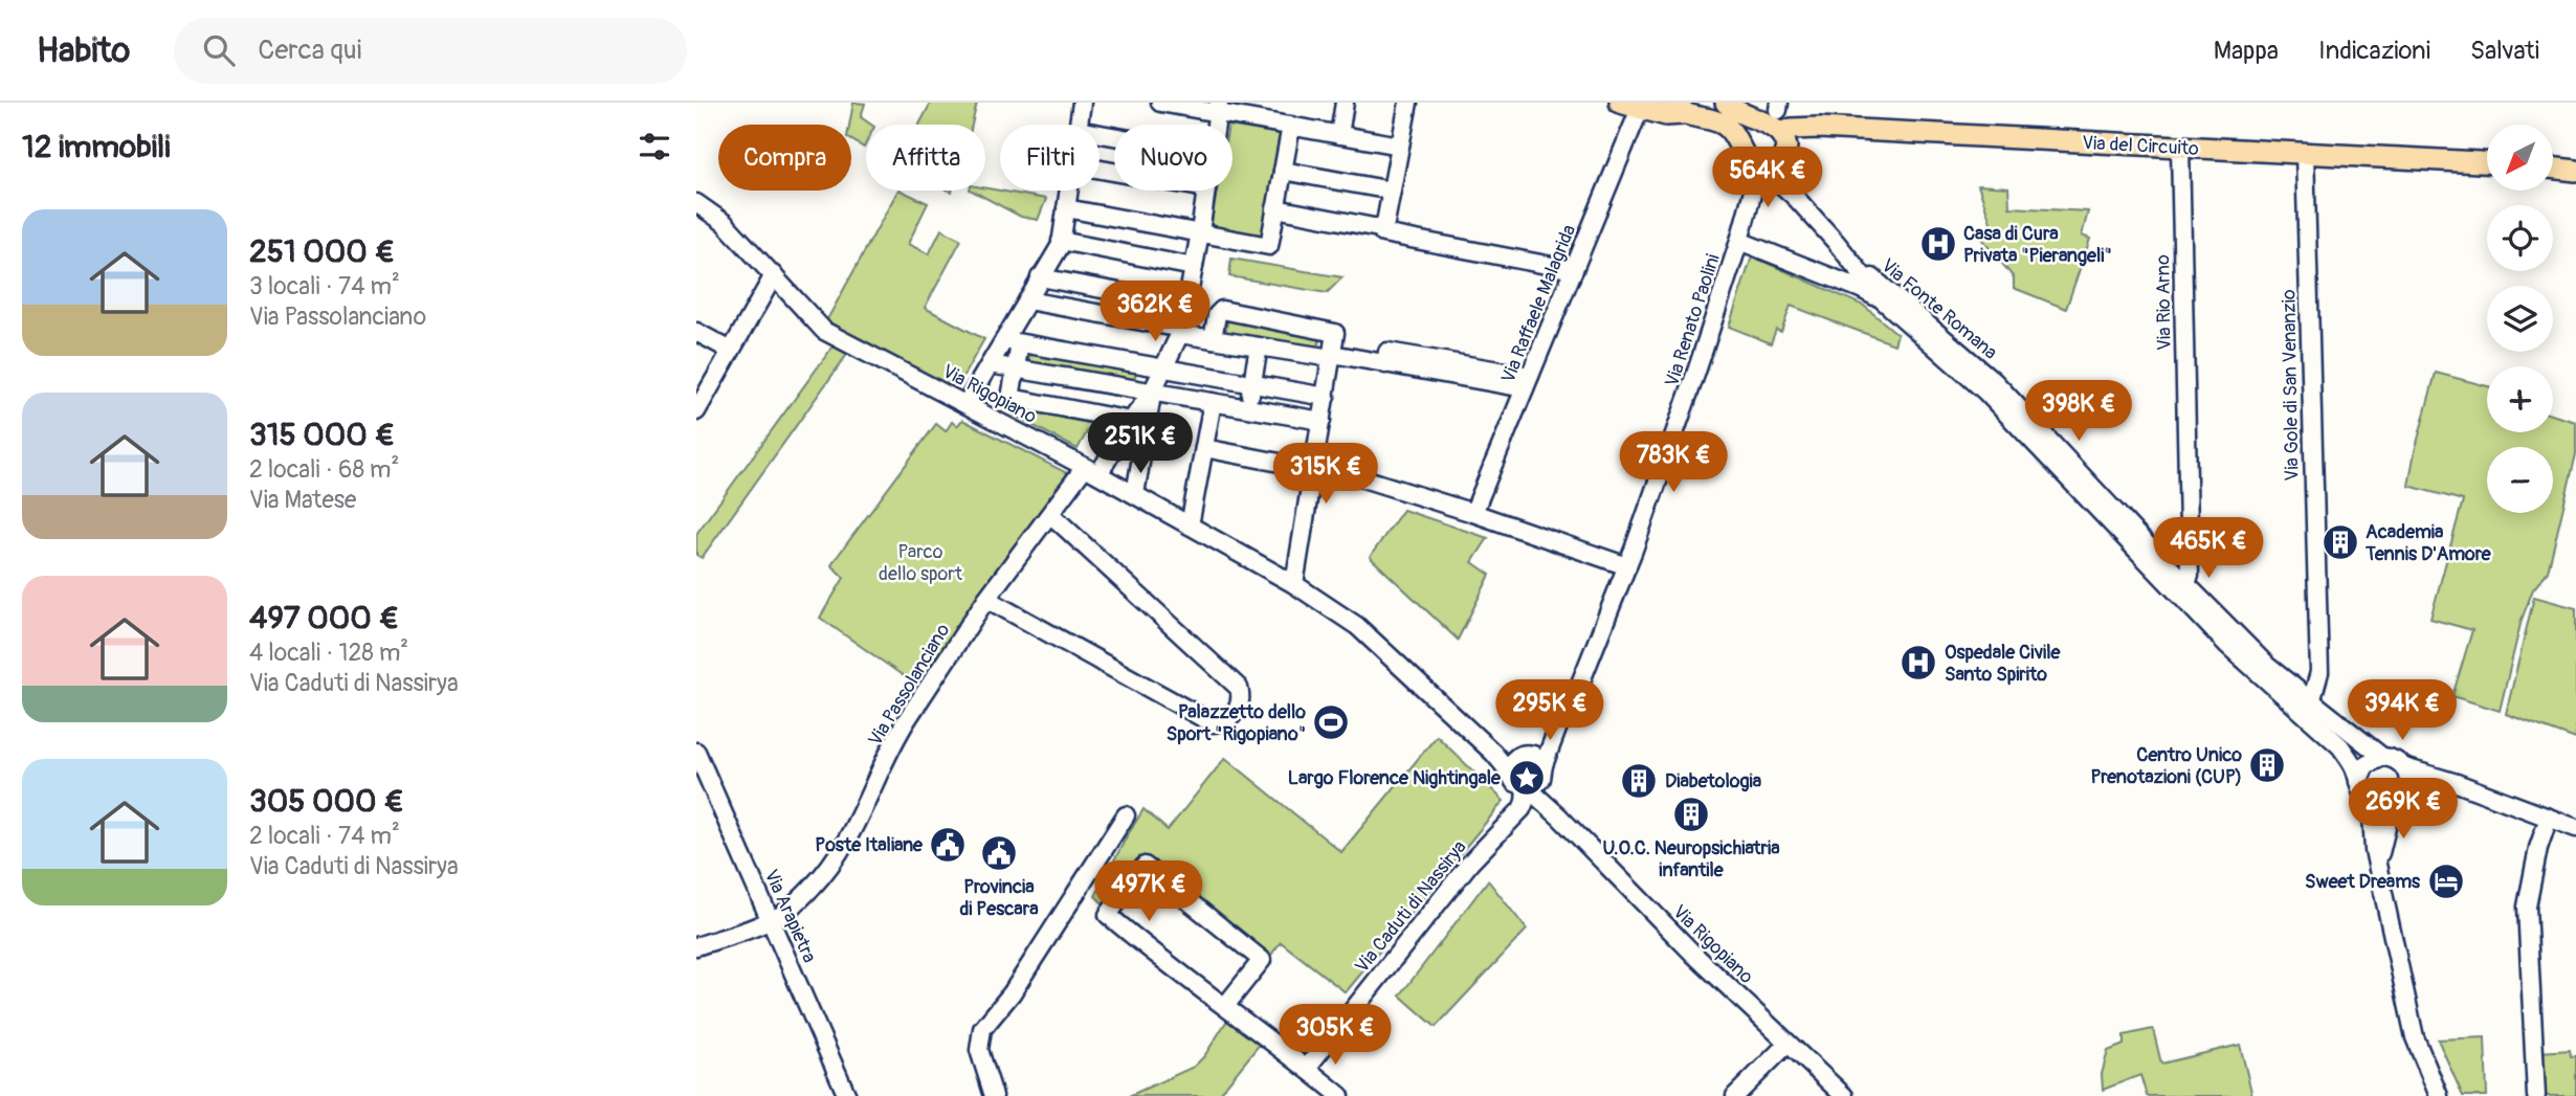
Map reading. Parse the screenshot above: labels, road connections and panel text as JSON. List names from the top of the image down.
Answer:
{
  "streets": {
    "main road": ["Via del Circuito"],
    "street": [
      "Via Rio Arno",
      "Via Raffaele Malagrida",
      "Via Fonte Romana",
      "Via Renato Paolini",
      "Via Gole di San Venanzio",
      "Via Rigopiano",
      "Via Passolanciano",
      "Via Caduti di Nassirya",
      "Via Arapietra"
    ]
  },
  "crossings": [
    ["Via del Circuito", "Via Rio Arno"],
    ["Via del Circuito", "Via Fonte Romana"],
    ["Via del Circuito", "Via Renato Paolini"],
    ["Via del Circuito", "Via Gole di San Venanzio"],
    ["Via Rio Arno", "Via Fonte Romana"],
    ["Via Fonte Romana", "Via Renato Paolini"],
    ["Via Fonte Romana", "Via Gole di San Venanzio"],
    ["Via Renato Paolini", "Via Rigopiano"],
    ["Via Rigopiano", "Via Passolanciano"],
    ["Via Passolanciano", "Via Arapietra"]
  ],
  "parks": ["Parco dello sport"],
  "places": {
    "hospital": ["Casa di Cura Privata \"Pierangeli\"", "Ospedale Civile Santo Spirito"],
    "building": [
      "Academia Tennis D'Amore",
      "Centro Unico Prenotazioni (CUP)",
      "Diabetologia",
      "U.O.C. Neuropsichiatria infantile"
    ],
    "sports": ["Palazzetto dello Sport \"Rigopiano\""],
    "place": ["Largo Florence Nightingale"],
    "public building": ["Poste Italiane", "Provincia di Pescara"],
    "hotel": ["Sweet Dreams"]
  },
  "north": "bottom left",
  "page": {
    "header": "Habito",
    "search": "Cerca qui",
    "nav": ["Mappa", "Indicazioni", "Salvati"],
    "heading": "12 immobili",
    "map_buttons": ["+", "−"],
    "chip": [
      "Compra",
      "Affitta",
      "Filtri",
      "Nuovo"
    ],
    "price": [
      "564K €",
      "362K €",
      "398K €",
      "251K €",
      "783K €",
      "315K €",
      "465K €",
      "295K €",
      "394K €",
      "269K €",
      "497K €",
      "305K €"
    ],
    "list": [
      {
        "name": "251 000 €",
        "note": "3 locali · 74 m² · Via Passolanciano"
      },
      {
        "name": "315 000 €",
        "note": "2 locali · 68 m² · Via Matese"
      },
      {
        "name": "497 000 €",
        "note": "4 locali · 128 m² · Via Caduti di Nassirya"
      },
      {
        "name": "305 000 €",
        "note": "2 locali · 74 m² · Via Caduti di Nassirya"
      }
    ]
  }
}
